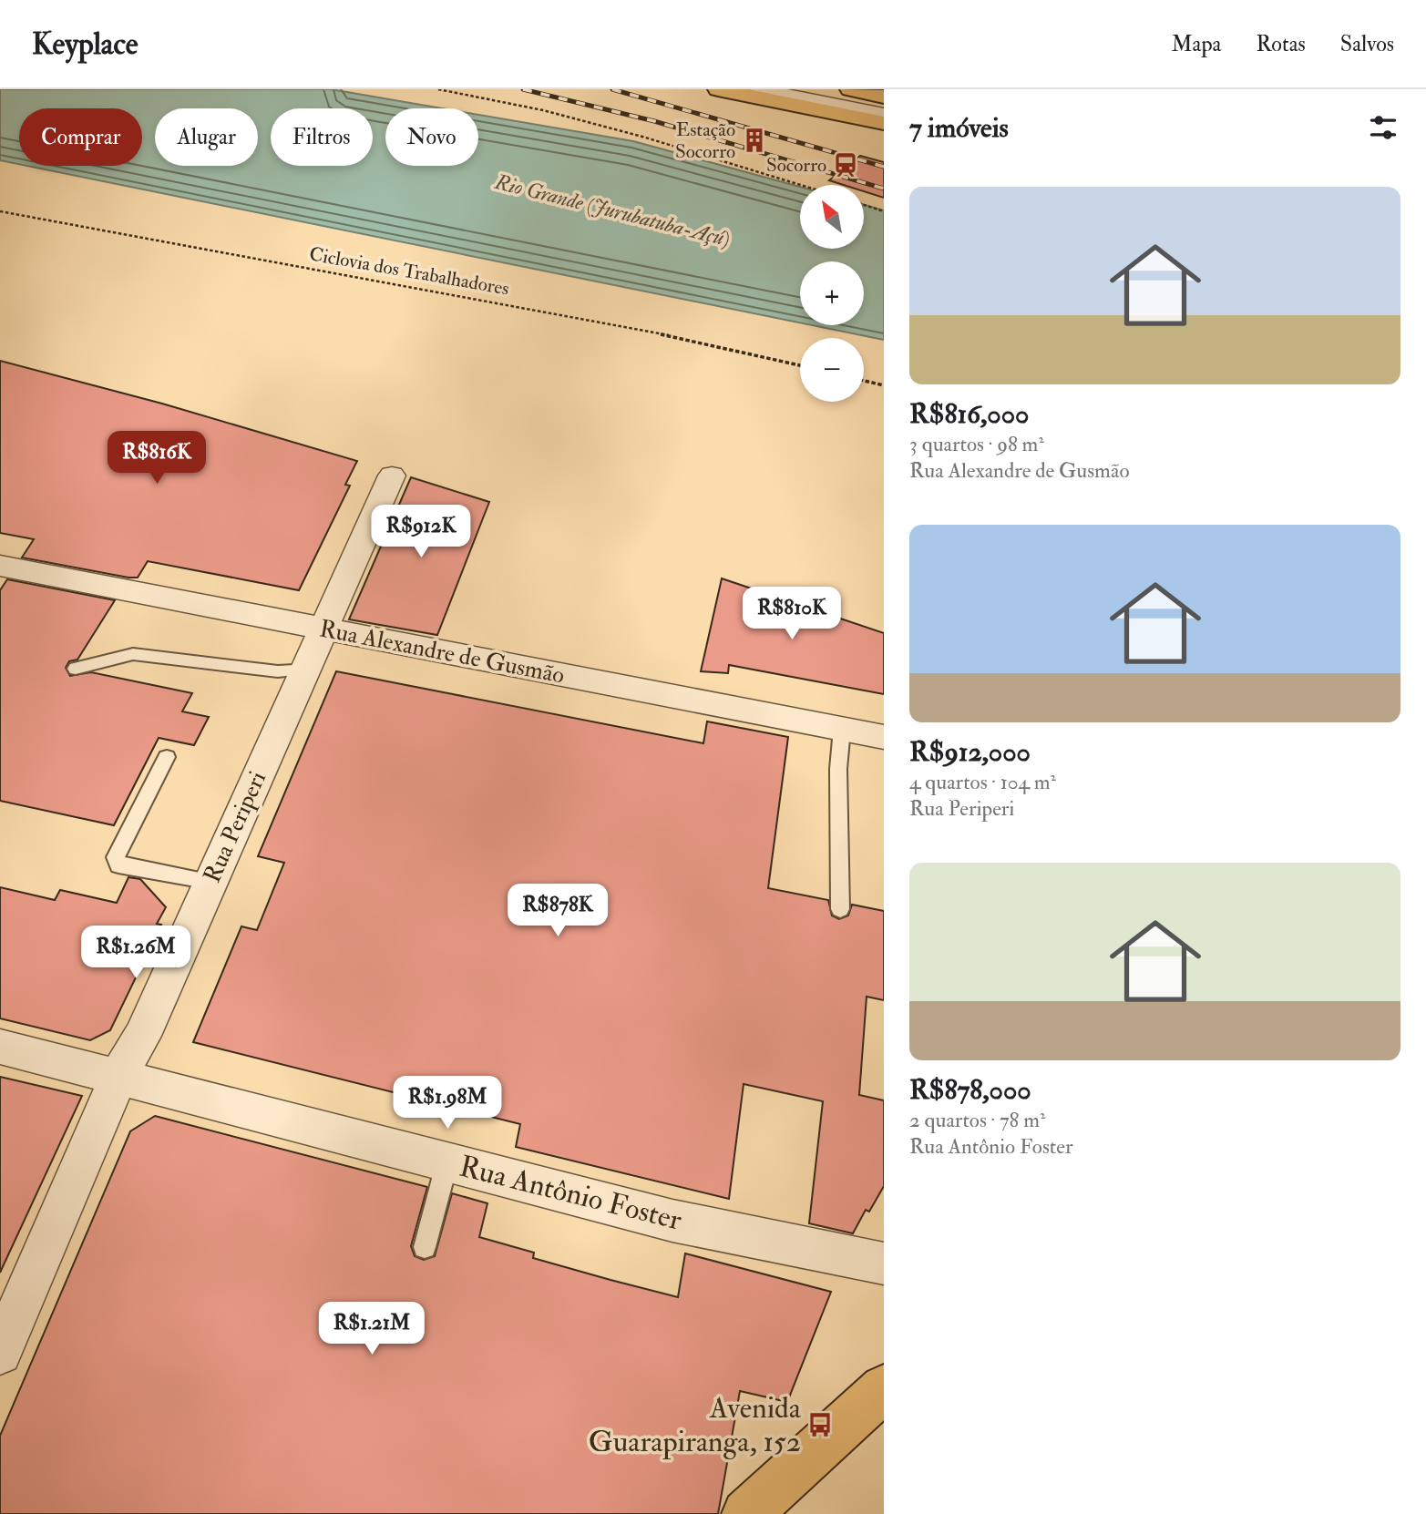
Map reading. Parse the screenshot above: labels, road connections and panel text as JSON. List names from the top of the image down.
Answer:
{
  "streets": {
    "street": ["Rua Alexandre de Gusmão", "Rua Periperi", "Rua Antônio Foster"],
    "path": ["Ciclovia dos Trabalhadores"]
  },
  "crossings": [
    ["Rua Alexandre de Gusmão", "Rua Periperi"],
    ["Rua Periperi", "Rua Antônio Foster"]
  ],
  "water": ["Rio Grande (Jurubatuba-Açú)"],
  "places": {
    "building": ["Estação Socorro"],
    "station": ["Socorro"],
    "bus stop": ["Avenida Guarapiranga, 152"]
  },
  "north": "top left",
  "page": {
    "header": "Keyplace",
    "nav": ["Mapa", "Rotas", "Salvos"],
    "heading": "7 imóveis",
    "chip": [
      "Comprar",
      "Alugar",
      "Filtros",
      "Novo"
    ],
    "list": [
      {
        "name": "R$816,000",
        "note": "3 quartos · 98 m² · Rua Alexandre de Gusmão"
      },
      {
        "name": "R$912,000",
        "note": "4 quartos · 104 m² · Rua Periperi"
      },
      {
        "name": "R$878,000",
        "note": "2 quartos · 78 m² · Rua Antônio Foster"
      }
    ],
    "map_buttons": ["+", "−"],
    "price": [
      "R$816K",
      "R$912K",
      "R$810K",
      "R$878K",
      "R$1.26M",
      "R$1.98M",
      "R$1.21M"
    ]
  }
}
